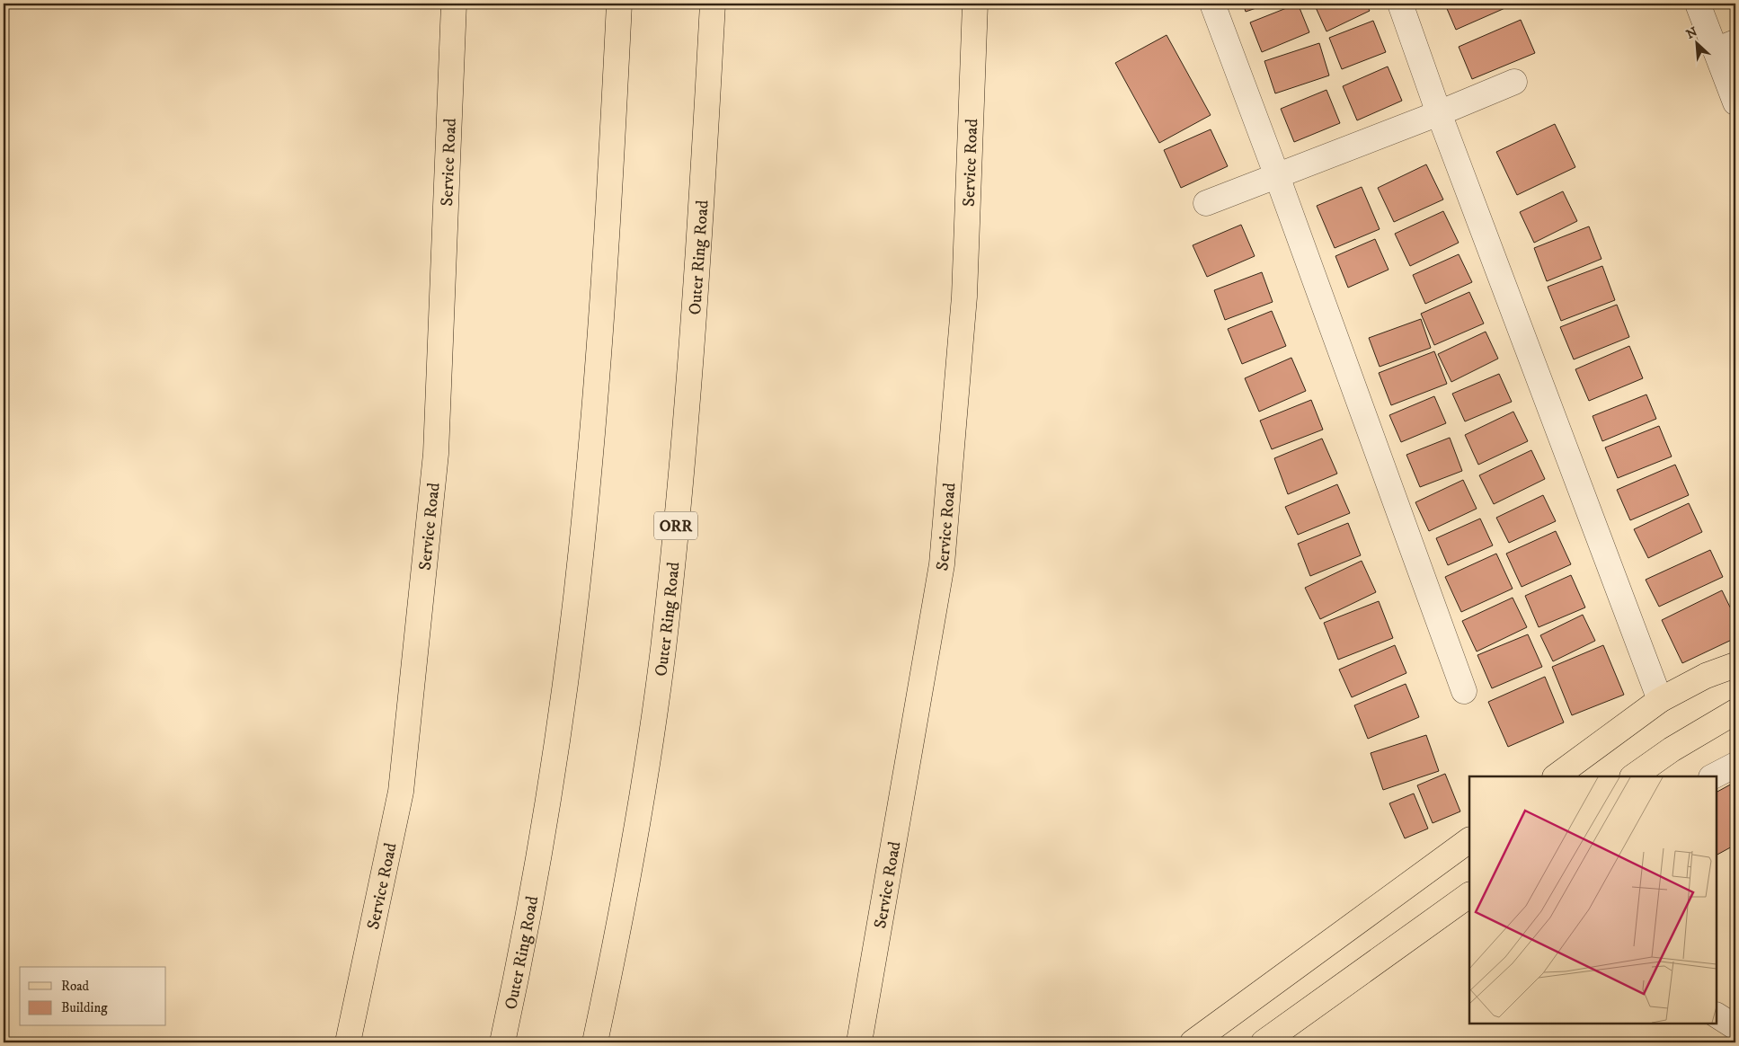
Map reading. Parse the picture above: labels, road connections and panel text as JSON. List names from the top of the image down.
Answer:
{
  "streets": {
    "main road": ["Service Road", "Outer Ring Road", "ORR"]
  },
  "legend": ["Road", "Building"],
  "north": "top left"
}
